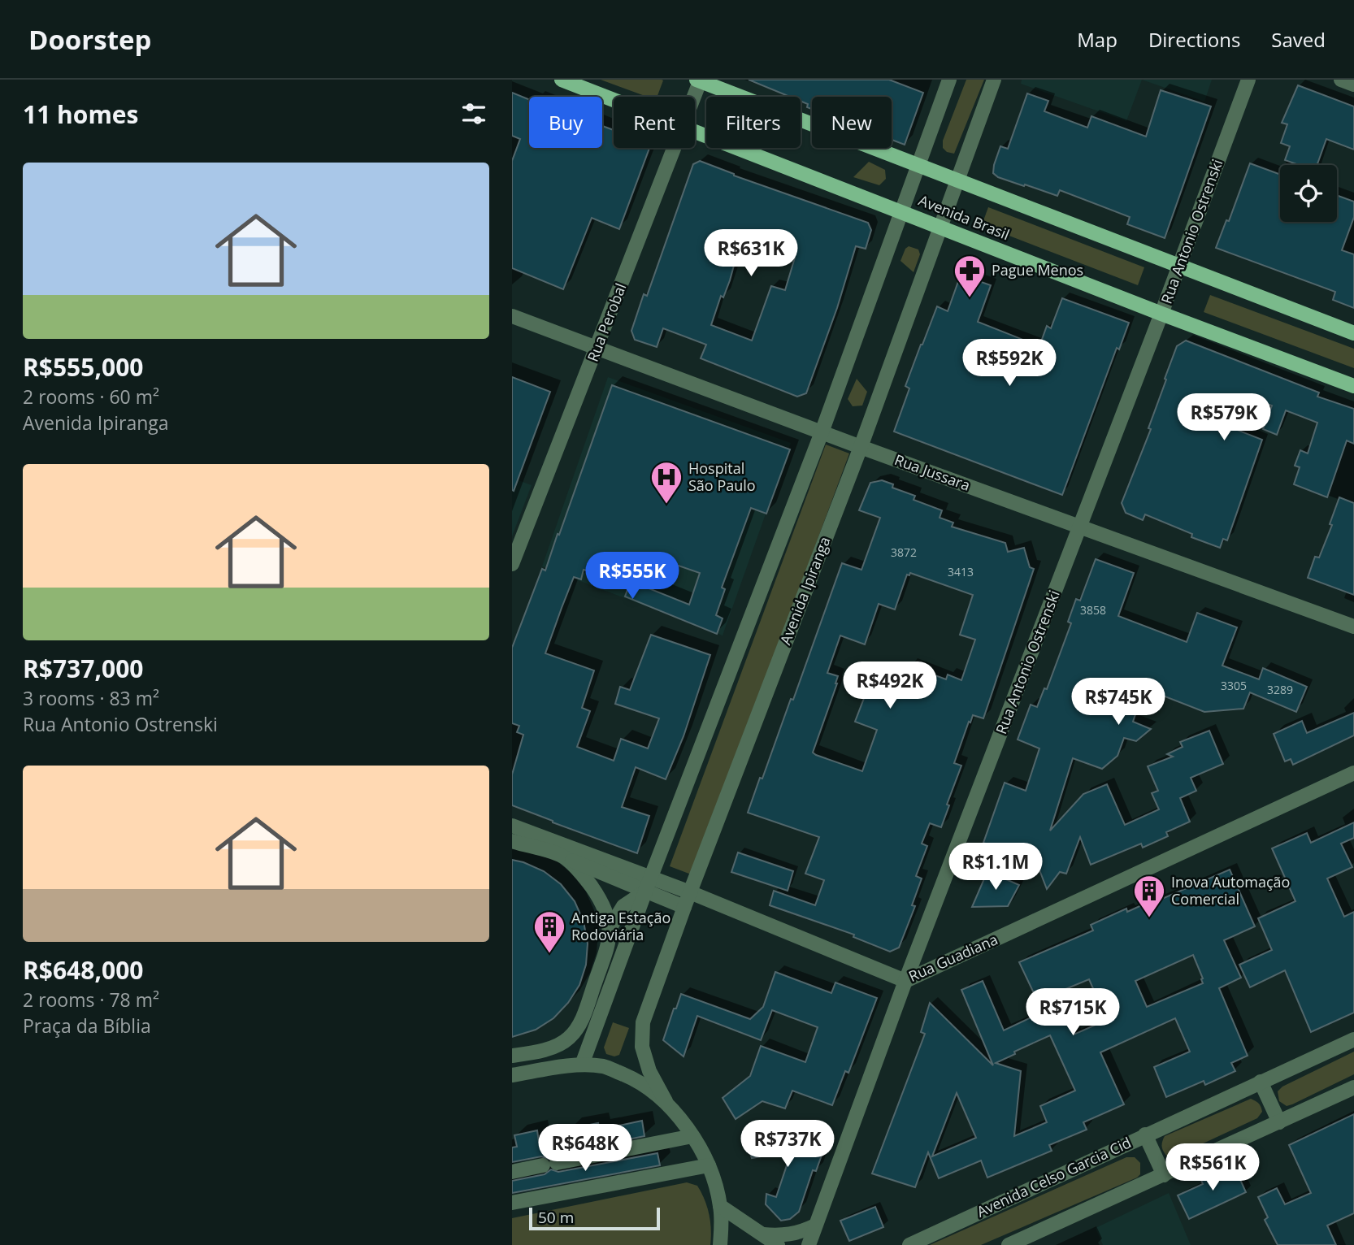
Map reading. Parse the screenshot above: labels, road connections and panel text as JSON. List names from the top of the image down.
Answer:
{
  "streets": {
    "main road": ["Avenida Brasil"],
    "street": [
      "Rua Antonio Ostrenski",
      "Rua Perobal",
      "Rua Jussara",
      "Avenida Ipiranga",
      "Rua Guadiana",
      "Avenida Celso Garcia Cid"
    ]
  },
  "crossings": [
    ["Avenida Brasil", "Rua Antonio Ostrenski"],
    ["Avenida Brasil", "Avenida Ipiranga"],
    ["Rua Antonio Ostrenski", "Rua Jussara"],
    ["Rua Antonio Ostrenski", "Rua Guadiana"],
    ["Rua Perobal", "Rua Jussara"],
    ["Rua Jussara", "Avenida Ipiranga"],
    ["Avenida Ipiranga", "Rua Guadiana"]
  ],
  "places": {
    "pharmacy": ["Pague Menos"],
    "hospital": ["Hospital São Paulo"],
    "building": ["Inova Automação Comercial", "Antiga Estação Rodoviária"]
  },
  "house_numbers": [
    "3872",
    "3413",
    "3858",
    "3305",
    "3289"
  ],
  "scale_bar": "50 m",
  "page": {
    "header": "Doorstep",
    "nav": ["Map", "Directions", "Saved"],
    "heading": "11 homes",
    "chip": [
      "Buy",
      "Rent",
      "Filters",
      "New"
    ],
    "list": [
      {
        "name": "R$555,000",
        "note": "2 rooms · 60 m² · Avenida Ipiranga"
      },
      {
        "name": "R$737,000",
        "note": "3 rooms · 83 m² · Rua Antonio Ostrenski"
      },
      {
        "name": "R$648,000",
        "note": "2 rooms · 78 m² · Praça da Bíblia"
      }
    ],
    "price": [
      "R$631K",
      "R$592K",
      "R$579K",
      "R$555K",
      "R$492K",
      "R$745K",
      "R$1.1M",
      "R$715K",
      "R$737K",
      "R$648K",
      "R$561K"
    ],
    "scale": "50 m"
  }
}
